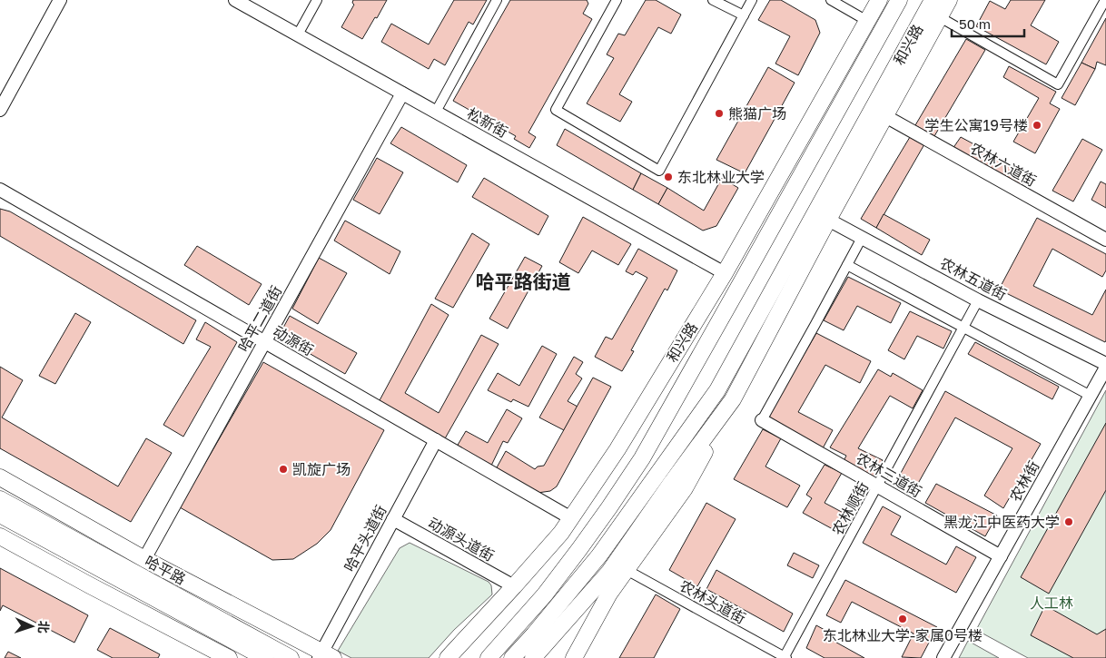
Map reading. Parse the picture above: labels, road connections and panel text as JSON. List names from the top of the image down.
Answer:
{
  "streets": {
    "highway": ["和兴路", "哈平路"],
    "street": [
      "松新街",
      "农林六道街",
      "农林五道街",
      "哈平二道街",
      "动源街",
      "农林三道街",
      "农林街",
      "农林顺街",
      "哈平头道街",
      "动源头道街",
      "农林头道街"
    ]
  },
  "crossings": [
    ["和兴路", "松新街"],
    ["和兴路", "农林六道街"],
    ["和兴路", "农林五道街"],
    ["和兴路", "动源街"],
    ["和兴路", "动源头道街"],
    ["和兴路", "农林头道街"],
    ["松新街", "哈平二道街"],
    ["农林五道街", "农林顺街"],
    ["哈平二道街", "动源街"],
    ["哈平二道街", "哈平路"],
    ["动源街", "哈平头道街"],
    ["农林三道街", "农林街"],
    ["农林三道街", "农林顺街"],
    ["农林顺街", "农林头道街"],
    ["哈平头道街", "动源头道街"],
    ["哈平头道街", "哈平路"]
  ],
  "districts": ["哈平路街道"],
  "parks": ["人工林"],
  "places": [
    "熊猫广场",
    "学生公寓19号楼",
    "东北林业大学",
    "凯旋广场",
    "黑龙江中医药大学",
    "东北林业大学-家属0号楼"
  ],
  "scale_bar": "50 m",
  "north": "right"
}
